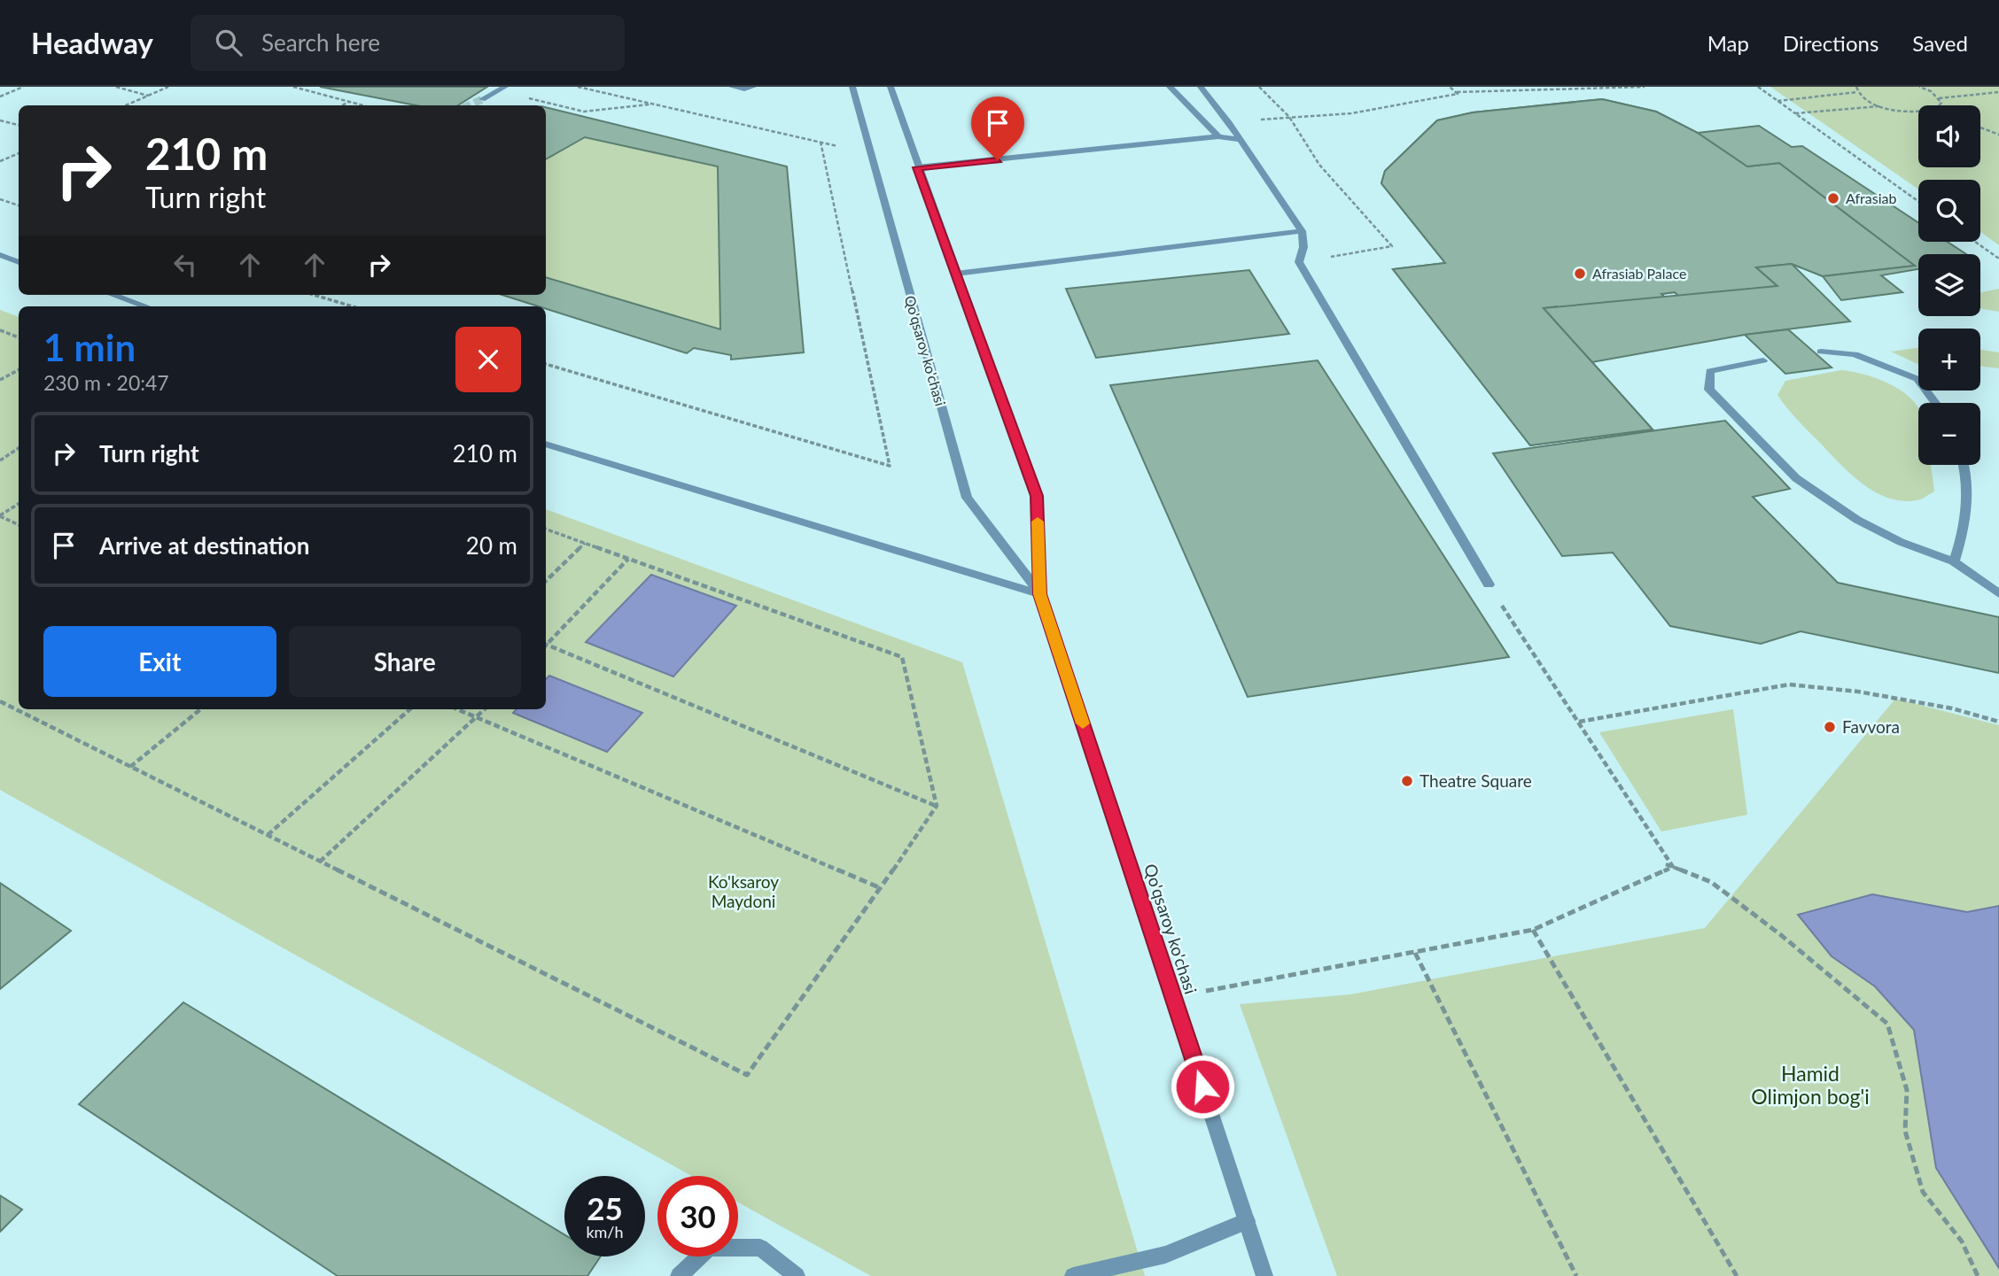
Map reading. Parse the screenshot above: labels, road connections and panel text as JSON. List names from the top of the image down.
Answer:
{
  "streets": {
    "street": ["Qo'qsaroy ko'chasi"]
  },
  "parks": ["Ko'ksaroy Maydoni", "Hamid Olimjon bog'i"],
  "places": [
    "Afrasiab",
    "Afrasiab Palace",
    "Favvora",
    "Theatre Square"
  ],
  "page": {
    "header": "Headway",
    "search": "Search here",
    "nav": ["Map", "Directions", "Saved"],
    "map_buttons": ["+", "−"],
    "turn": ["210 m", "Turn right"],
    "heading": ["1 min", "230 m · 20:47"],
    "list": [
      {
        "name": "Turn right",
        "value": "210 m"
      },
      {
        "name": "Arrive at destination",
        "value": "20 m"
      }
    ],
    "buttons": ["Exit", "Share"],
    "speed": "25 km/h",
    "limit": "30"
  }
}
